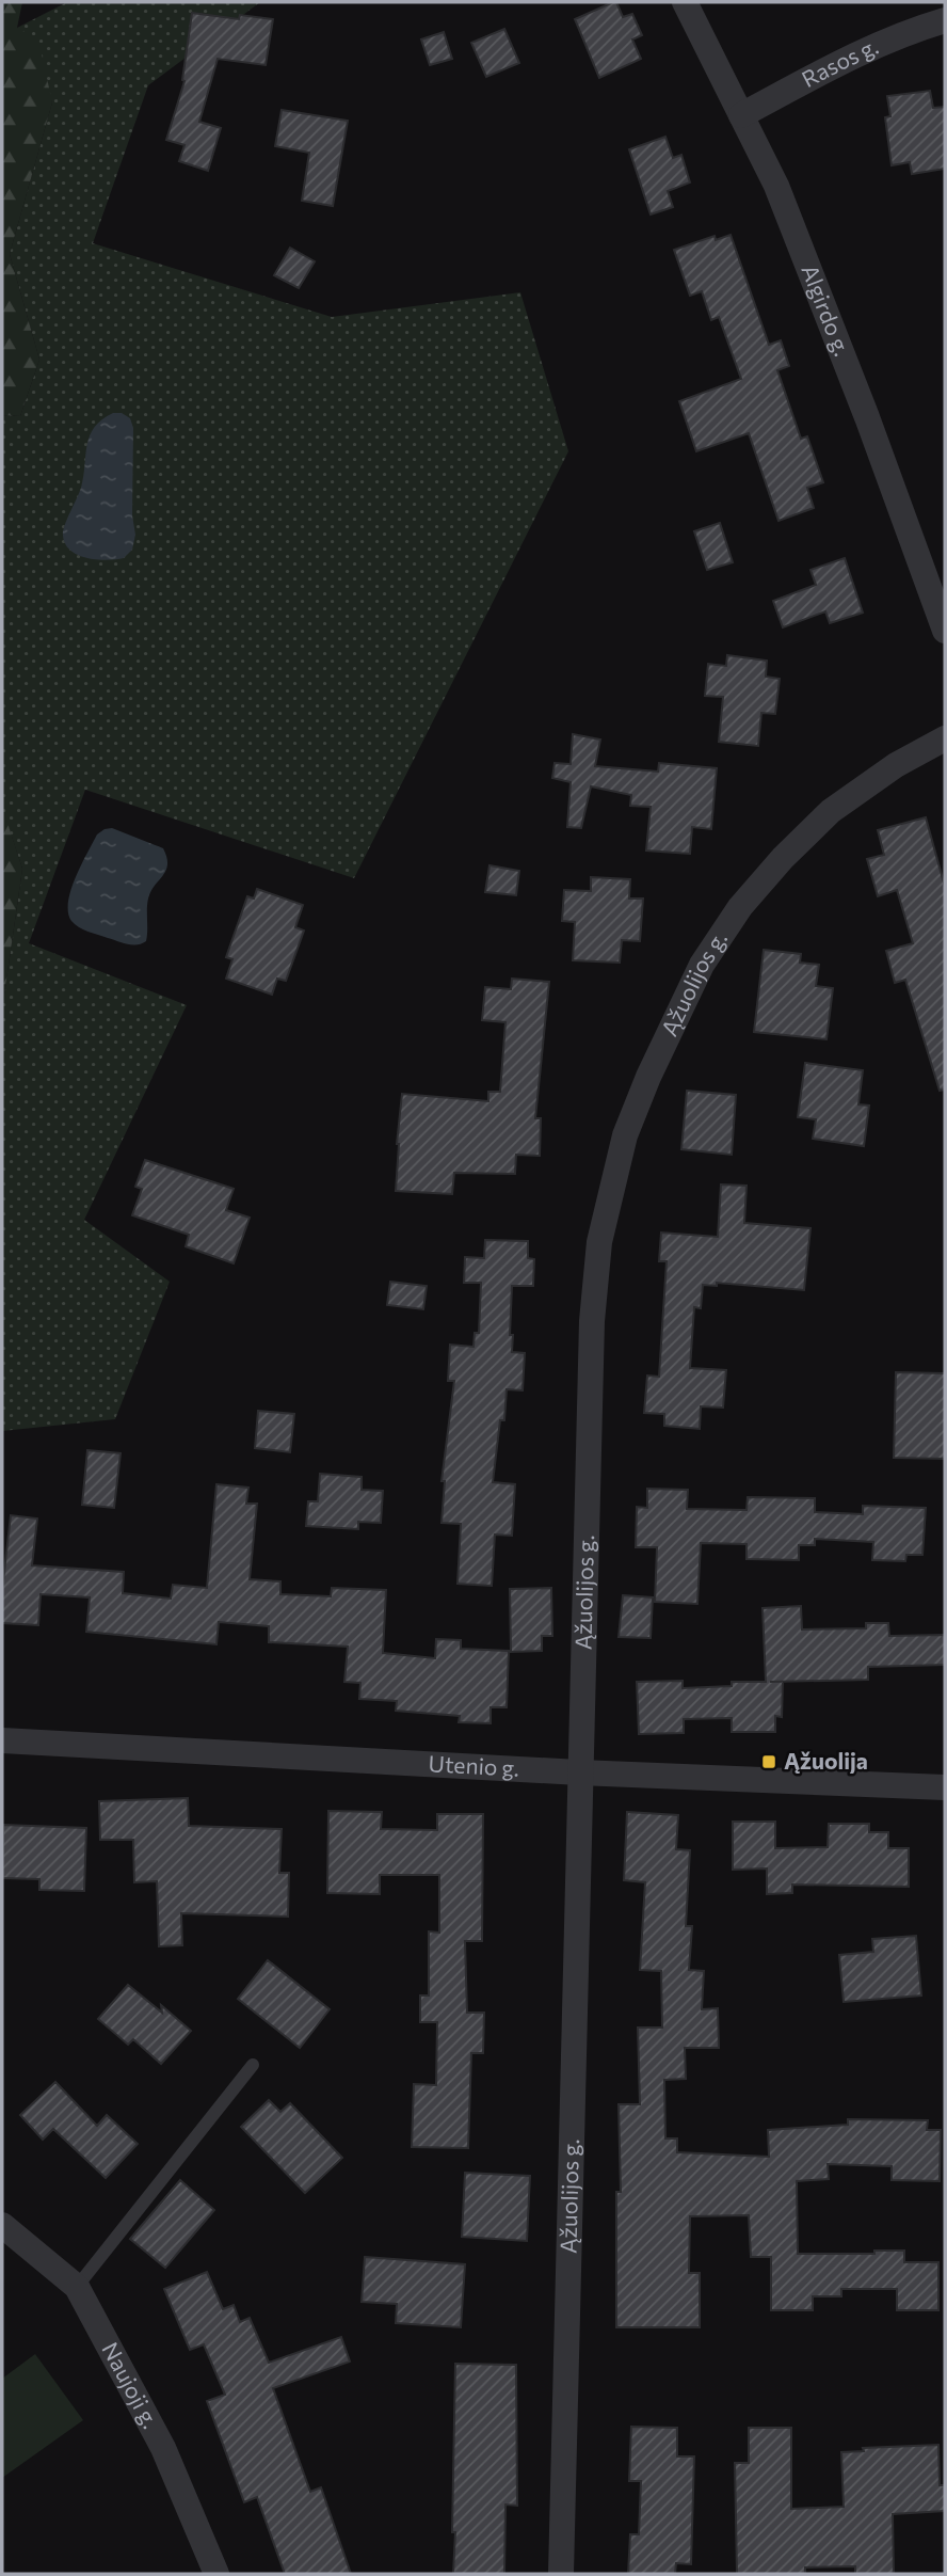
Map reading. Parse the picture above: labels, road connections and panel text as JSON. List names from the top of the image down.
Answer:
{
  "streets": {
    "street": [
      "Rasos g.",
      "Algirdo g.",
      "Ąžuolijos g.",
      "Utenio g.",
      "Naujoji g."
    ]
  },
  "crossings": [
    ["Rasos g.", "Algirdo g."],
    ["Ąžuolijos g.", "Utenio g."]
  ],
  "places": {
    "transit": ["Ąžuolija"]
  }
}
